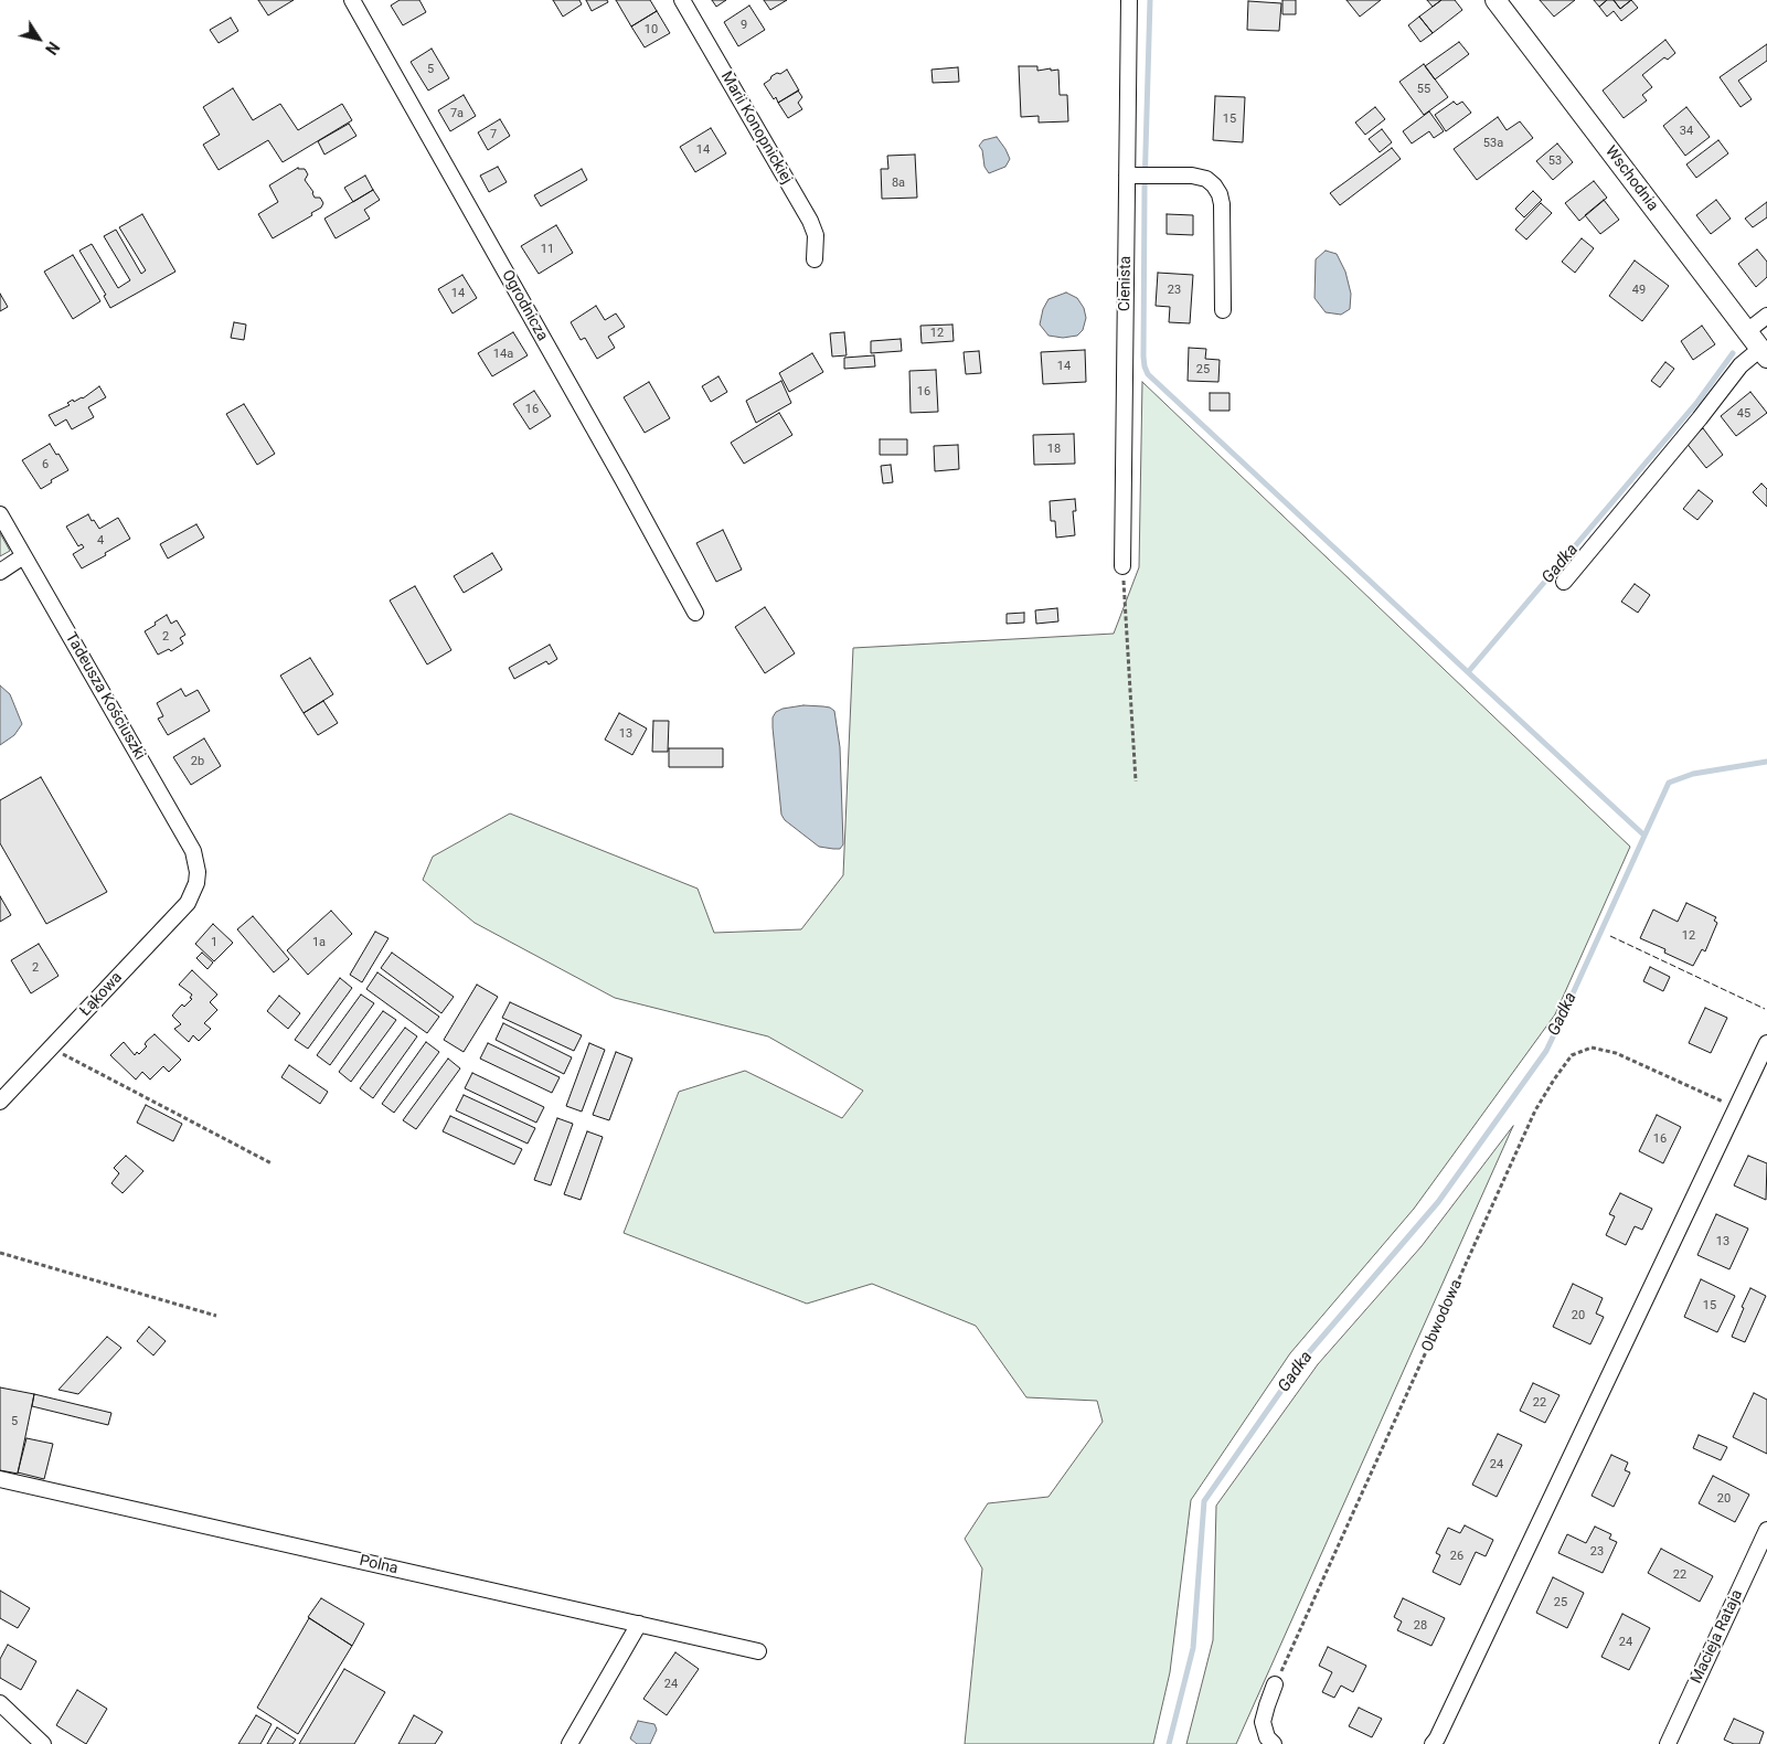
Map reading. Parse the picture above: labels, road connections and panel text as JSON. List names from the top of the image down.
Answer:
{
  "streets": {
    "street": [
      "Marii Konopnickiej",
      "Wschodnia",
      "Cienista",
      "Ogrodnicza",
      "Tadeusza Kościuszki",
      "Łąkowa",
      "Polna",
      "Macieja Rataja"
    ],
    "path": ["Obwodowa"]
  },
  "crossings": [
    ["Tadeusza Kościuszki", "Łąkowa"]
  ],
  "water": ["Gadka"],
  "house_numbers": [
    "9",
    "10",
    "5",
    "55",
    "7a",
    "15",
    "34",
    "7",
    "53a",
    "14",
    "53",
    "8a",
    "11",
    "23",
    "49",
    "14",
    "12",
    "14a",
    "14",
    "25",
    "16",
    "16",
    "45",
    "18",
    "6",
    "4",
    "2",
    "13",
    "2b",
    "12",
    "1",
    "1a",
    "2",
    "16",
    "13",
    "15",
    "20",
    "22",
    "5",
    "24",
    "20",
    "23",
    "26",
    "22",
    "25",
    "28",
    "24",
    "24"
  ],
  "north": "bottom right"
}
